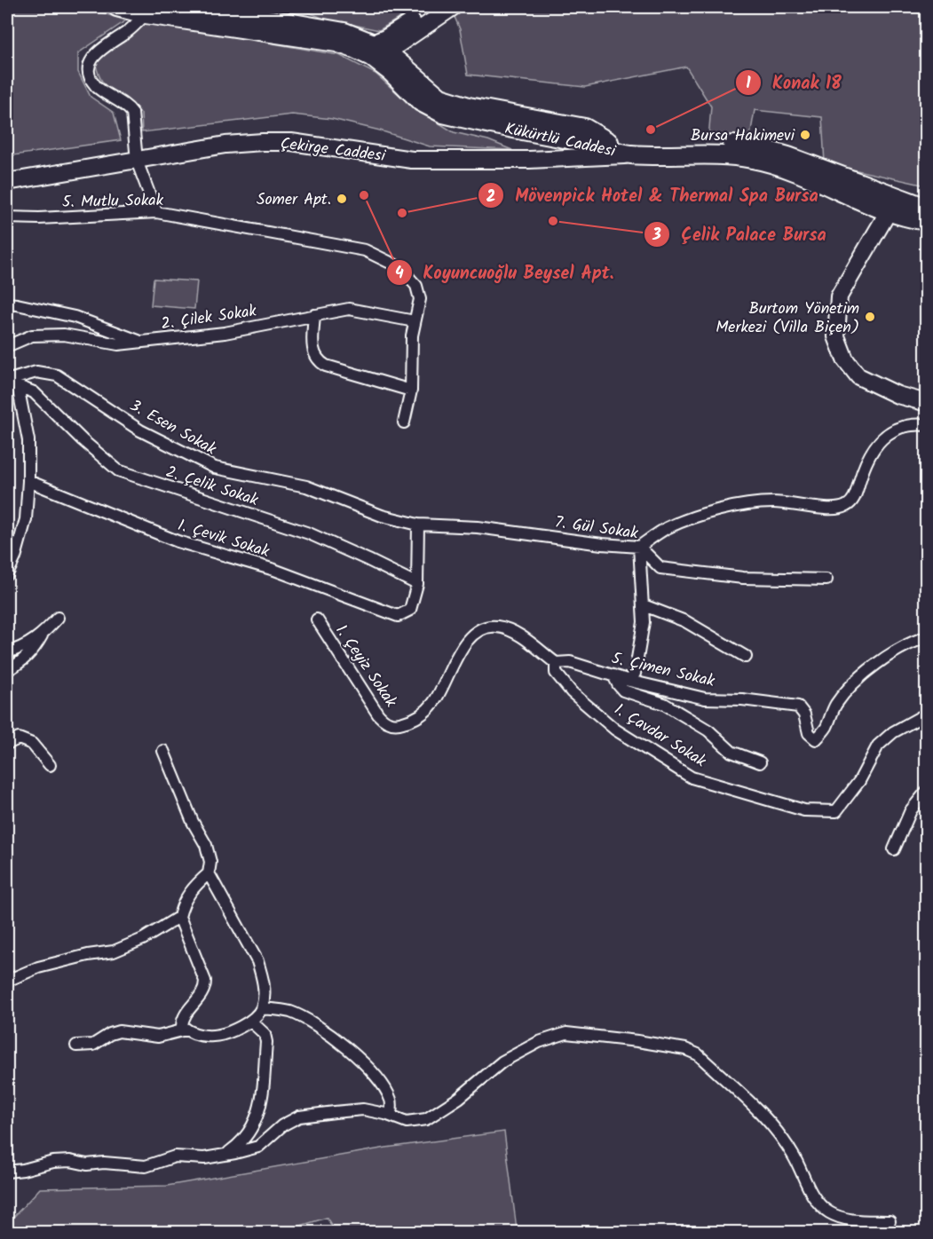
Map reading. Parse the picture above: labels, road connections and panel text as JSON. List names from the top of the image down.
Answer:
{
  "streets": {
    "main road": ["Kükürtlü Caddesi", "Çekirge Caddesi"],
    "street": [
      "5. Mutlu Sokak",
      "2. Çilek Sokak",
      "3. Esen Sokak",
      "2. Çelik Sokak",
      "7. Gül Sokak",
      "1. Çevik Sokak",
      "1. Çeyiz Sokak",
      "5. Çimen Sokak",
      "1. Çavdar Sokak"
    ]
  },
  "crossings": [
    ["Kükürtlü Caddesi", "Çekirge Caddesi"],
    ["5. Mutlu Sokak", "2. Çilek Sokak"],
    ["3. Esen Sokak", "2. Çelik Sokak"],
    ["3. Esen Sokak", "7. Gül Sokak"],
    ["2. Çelik Sokak", "1. Çevik Sokak"],
    ["1. Çeyiz Sokak", "5. Çimen Sokak"],
    ["1. Çeyiz Sokak", "1. Çavdar Sokak"],
    ["5. Çimen Sokak", "1. Çavdar Sokak"]
  ],
  "places": [
    "Konak 18",
    "Bursa Hakimevi",
    "Koyuncuoğlu Beysel Apt.",
    "Somer Apt.",
    "Mövenpick Hotel & Thermal Spa Bursa",
    "Çelik Palace Bursa",
    "Burtom Yönetim Merkezi (Villa Biçen)"
  ]
}
